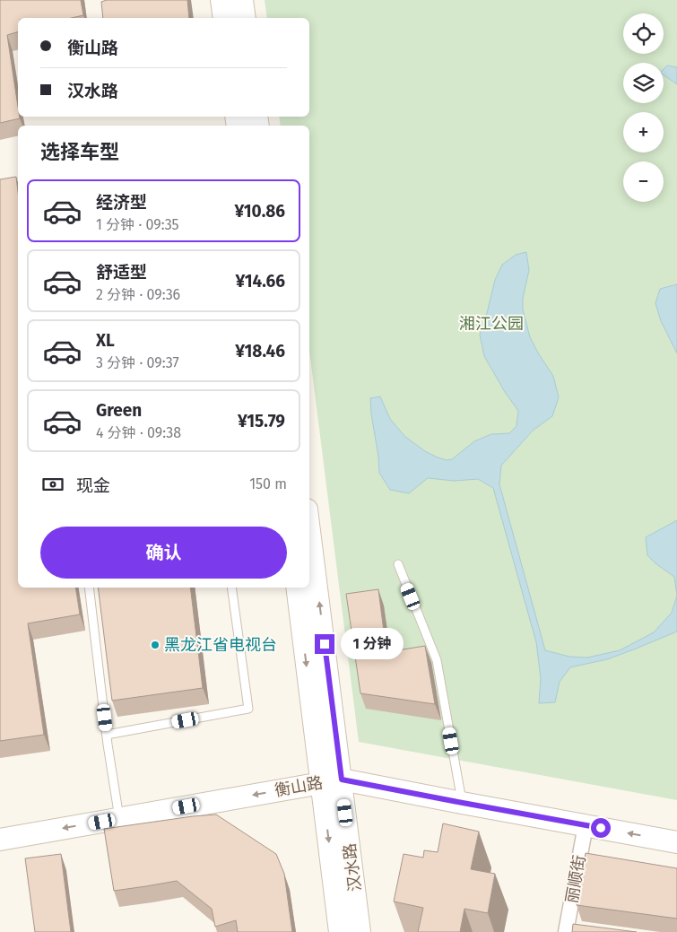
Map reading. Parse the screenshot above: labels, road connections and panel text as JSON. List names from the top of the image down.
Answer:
{
  "streets": {
    "main road": ["衡山路", "汉水路"],
    "street": ["丽顺街"]
  },
  "crossings": [
    ["衡山路", "汉水路"],
    ["衡山路", "丽顺街"]
  ],
  "one_way": ["衡山路"],
  "parks": ["湘江公园"],
  "places": ["黑龙江省电视台"],
  "page": {
    "map_buttons": ["+", "−"],
    "banner": ["衡山路", "汉水路"],
    "heading": "选择车型",
    "list": [
      {
        "name": "经济型",
        "note": "1 分钟 · 09:35",
        "value": "¥10.86"
      },
      {
        "name": "舒适型",
        "note": "2 分钟 · 09:36",
        "value": "¥14.66"
      },
      {
        "name": "XL",
        "note": "3 分钟 · 09:37",
        "value": "¥18.46"
      },
      {
        "name": "Green",
        "note": "4 分钟 · 09:38",
        "value": "¥15.79"
      }
    ],
    "pay": ["现金", "150 m"],
    "buttons": "确认",
    "bubble": "1 分钟"
  }
}
